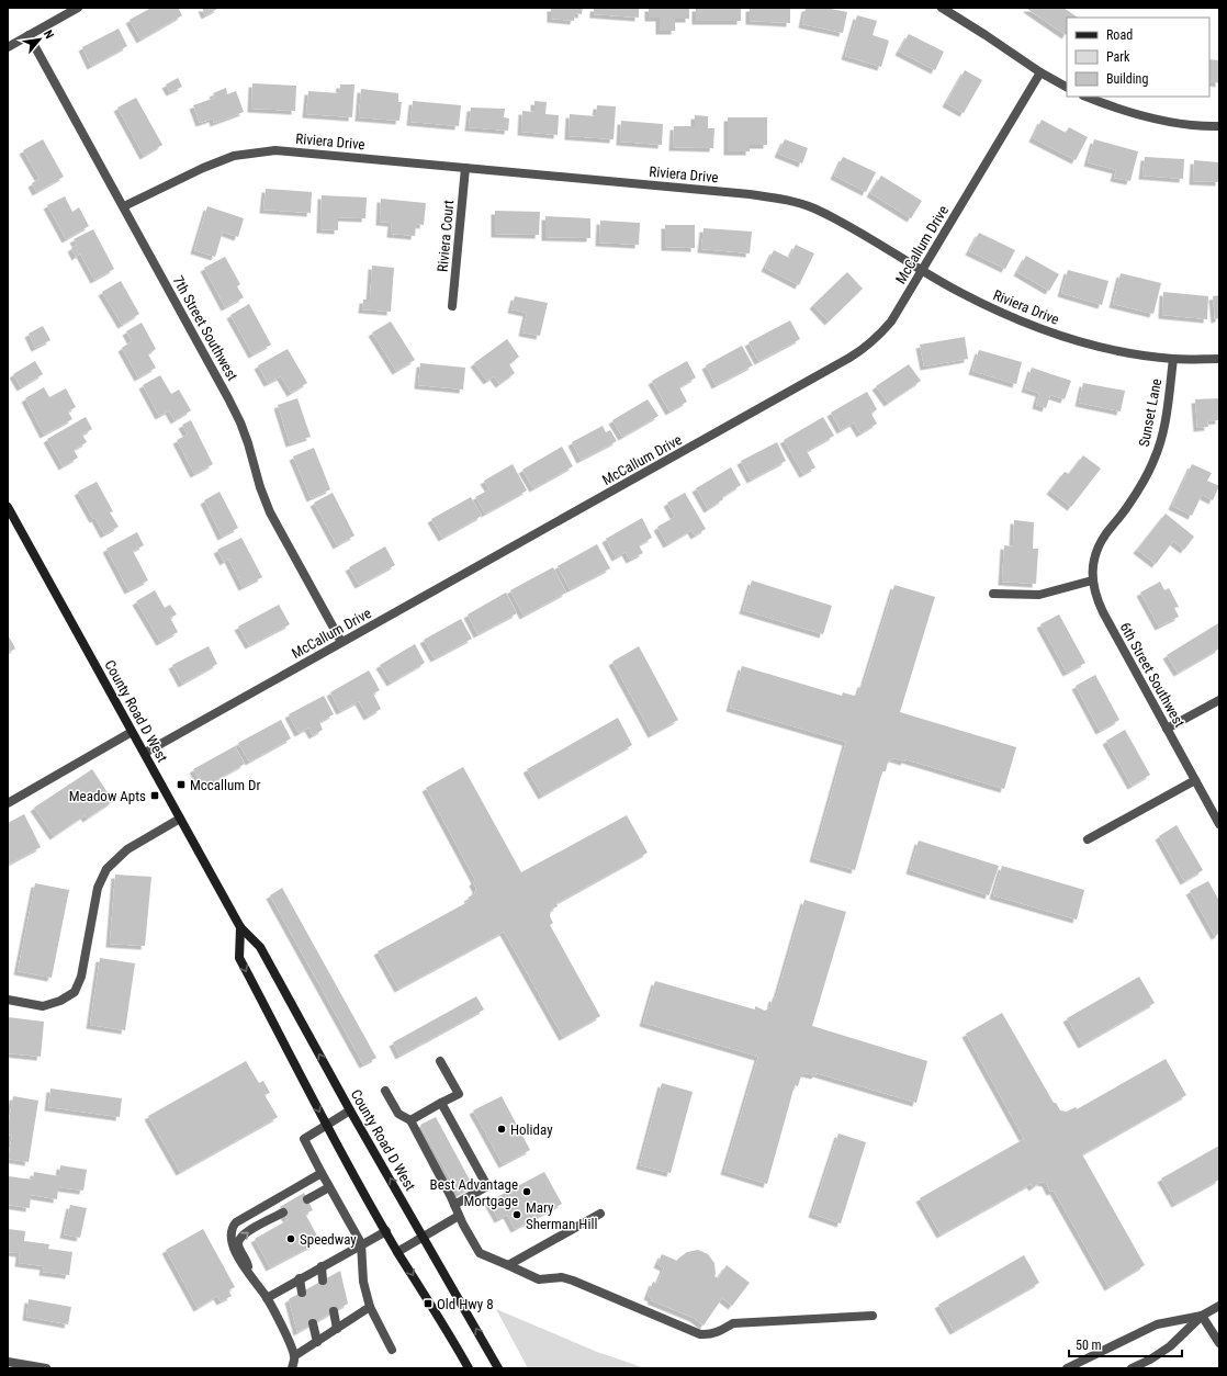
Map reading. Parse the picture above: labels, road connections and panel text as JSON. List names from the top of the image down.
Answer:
{
  "streets": {
    "main road": ["County Road D West"],
    "street": [
      "Riviera Drive",
      "Riviera Court",
      "McCallum Drive",
      "7th Street Southwest",
      "Sunset Lane",
      "6th Street Southwest"
    ]
  },
  "crossings": [
    ["Riviera Drive", "Riviera Court"],
    ["Riviera Drive", "McCallum Drive"],
    ["Riviera Drive", "7th Street Southwest"],
    ["Riviera Drive", "Sunset Lane"],
    ["McCallum Drive", "7th Street Southwest"],
    ["McCallum Drive", "County Road D West"],
    ["Sunset Lane", "6th Street Southwest"]
  ],
  "places": {
    "transit": ["Mccallum Dr", "Meadow Apts", "Old Hwy 8"],
    "other": [
      "Holiday",
      "Best Advantage Mortgage",
      "Mary Sherman Hill",
      "Speedway"
    ]
  },
  "legend": ["Road", "Park", "Building"],
  "scale_bar": "50 m",
  "north": "top right"
}
